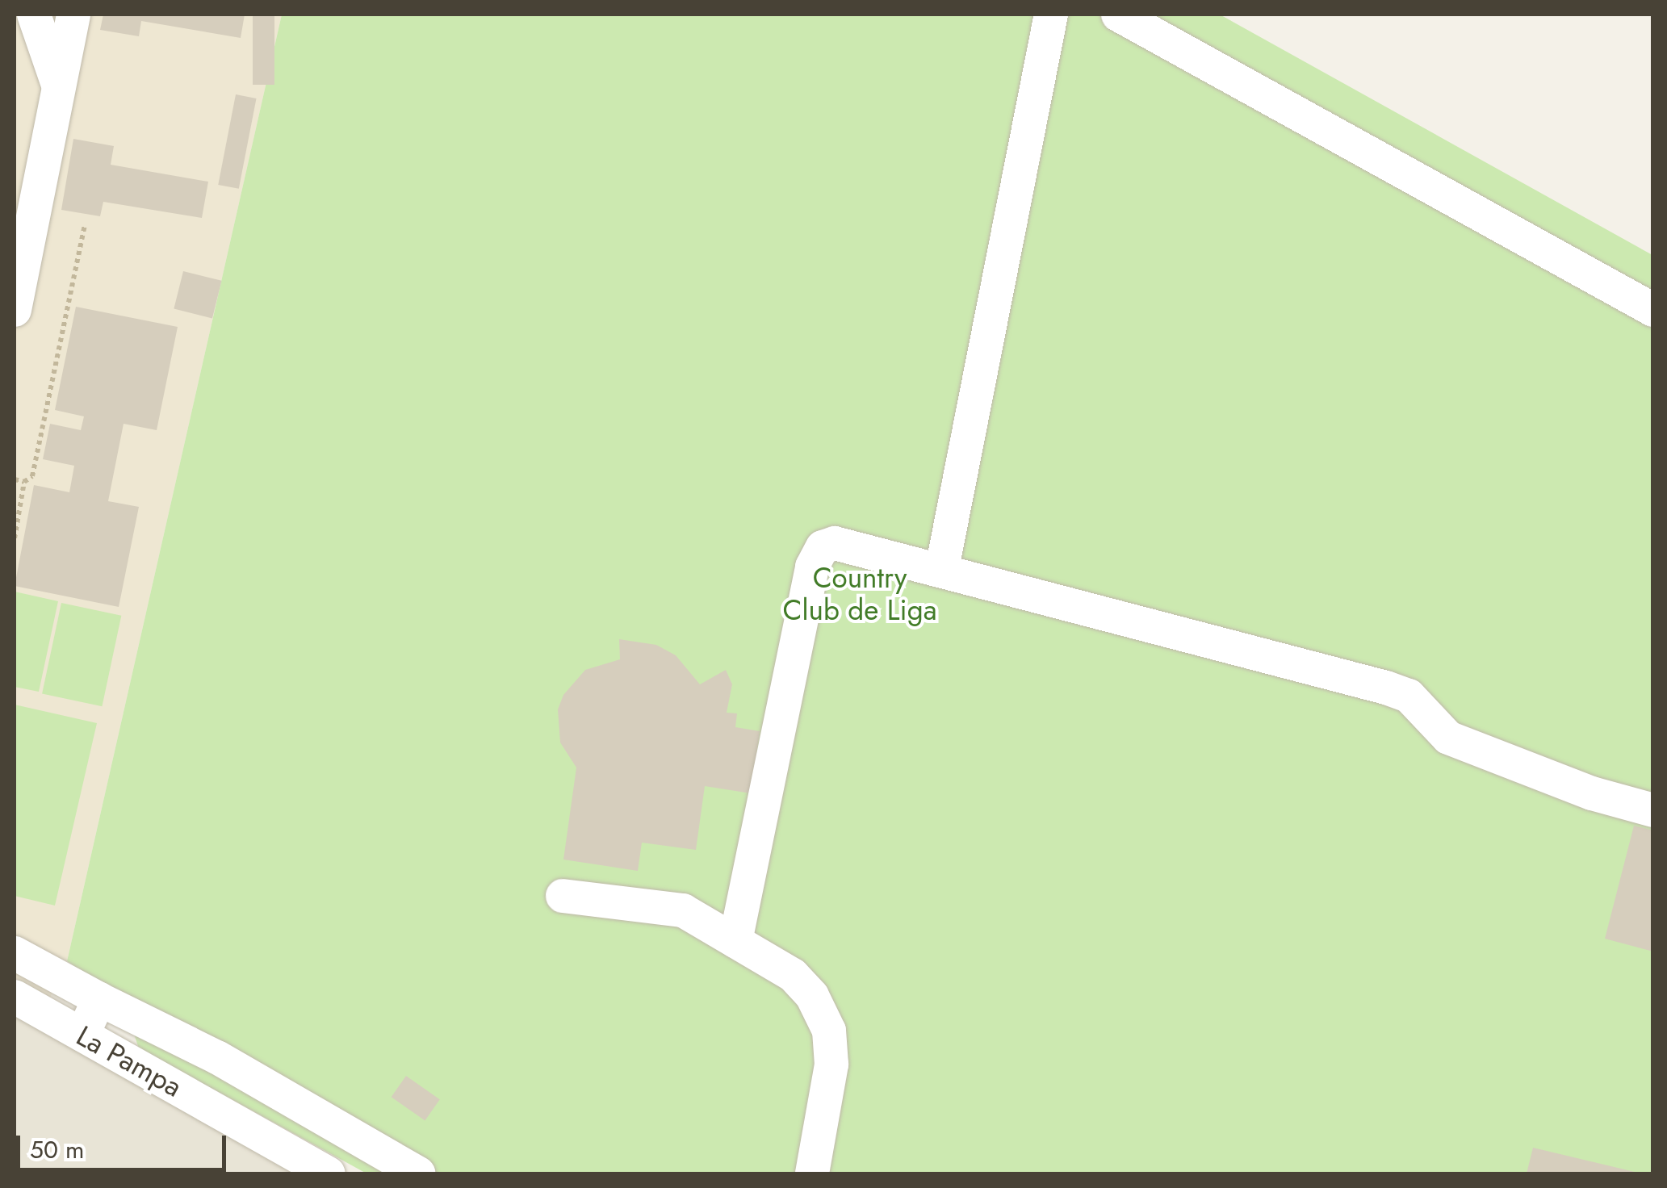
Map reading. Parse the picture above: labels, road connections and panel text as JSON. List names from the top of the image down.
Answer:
{
  "streets": {
    "street": ["La Pampa"]
  },
  "parks": ["Country Club de Liga"],
  "scale_bar": "50 m"
}
